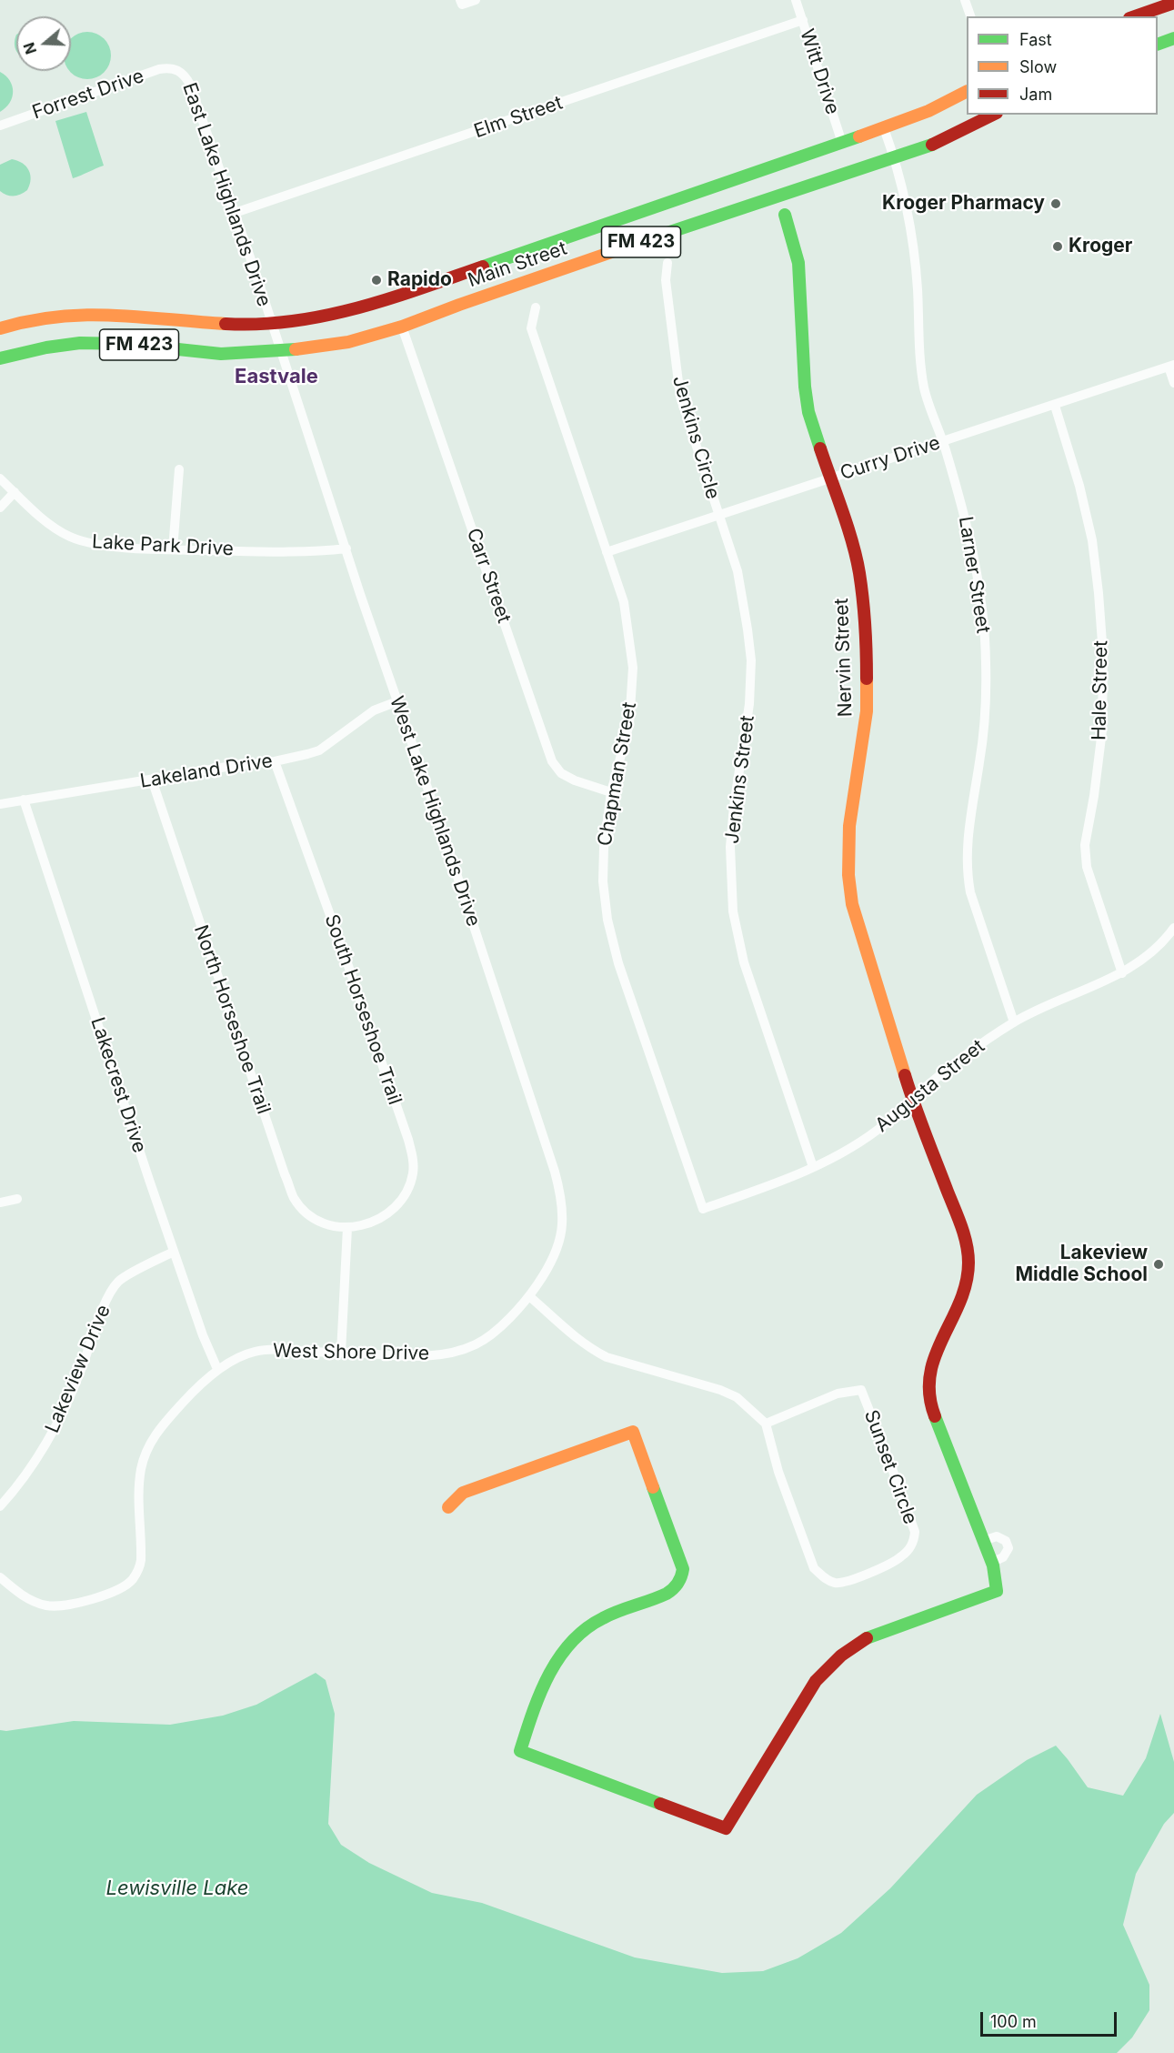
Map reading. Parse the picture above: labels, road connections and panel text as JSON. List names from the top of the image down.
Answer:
{
  "streets": {
    "street": [
      "Witt Drive",
      "Forrest Drive",
      "Elm Street",
      "East Lake Highlands Drive",
      "FM 423",
      "Main Street",
      "Jenkins Circle",
      "Curry Drive",
      "Lake Park Drive",
      "Larner Street",
      "Carr Street",
      "Nervin Street",
      "Hale Street",
      "Lakeland Drive",
      "Chapman Street",
      "Jenkins Street",
      "West Lake Highlands Drive",
      "South Horseshoe Trail",
      "North Horseshoe Trail",
      "Lakecrest Drive",
      "Augusta Street",
      "West Shore Drive",
      "Lakeview Drive",
      "Sunset Circle"
    ]
  },
  "crossings": [
    ["Witt Drive", "Elm Street"],
    ["Witt Drive", "Main Street"],
    ["Forrest Drive", "East Lake Highlands Drive"],
    ["Elm Street", "East Lake Highlands Drive"],
    ["East Lake Highlands Drive", "Main Street"],
    ["East Lake Highlands Drive", "West Lake Highlands Drive"],
    ["Main Street", "Larner Street"],
    ["Main Street", "Carr Street"],
    ["Main Street", "West Lake Highlands Drive"],
    ["Jenkins Circle", "Curry Drive"],
    ["Jenkins Circle", "Jenkins Street"],
    ["Curry Drive", "Larner Street"],
    ["Curry Drive", "Nervin Street"],
    ["Curry Drive", "Hale Street"],
    ["Curry Drive", "Chapman Street"],
    ["Curry Drive", "Jenkins Street"],
    ["Lake Park Drive", "West Lake Highlands Drive"],
    ["Larner Street", "Augusta Street"],
    ["Carr Street", "Chapman Street"],
    ["Nervin Street", "Augusta Street"],
    ["Hale Street", "Augusta Street"],
    ["Lakeland Drive", "West Lake Highlands Drive"],
    ["Lakeland Drive", "South Horseshoe Trail"],
    ["Lakeland Drive", "North Horseshoe Trail"],
    ["Lakeland Drive", "Lakecrest Drive"],
    ["Chapman Street", "Augusta Street"],
    ["Jenkins Street", "Augusta Street"],
    ["West Lake Highlands Drive", "West Shore Drive"],
    ["South Horseshoe Trail", "North Horseshoe Trail"],
    ["Lakecrest Drive", "West Shore Drive"],
    ["Lakecrest Drive", "Lakeview Drive"]
  ],
  "districts": ["Eastvale"],
  "water": ["Lewisville Lake"],
  "places": [
    "Kroger Pharmacy",
    "Kroger",
    "Rapido",
    "Lakeview Middle School"
  ],
  "legend": ["Fast", "Slow", "Jam"],
  "scale_bar": "100 m",
  "north": "left"
}
